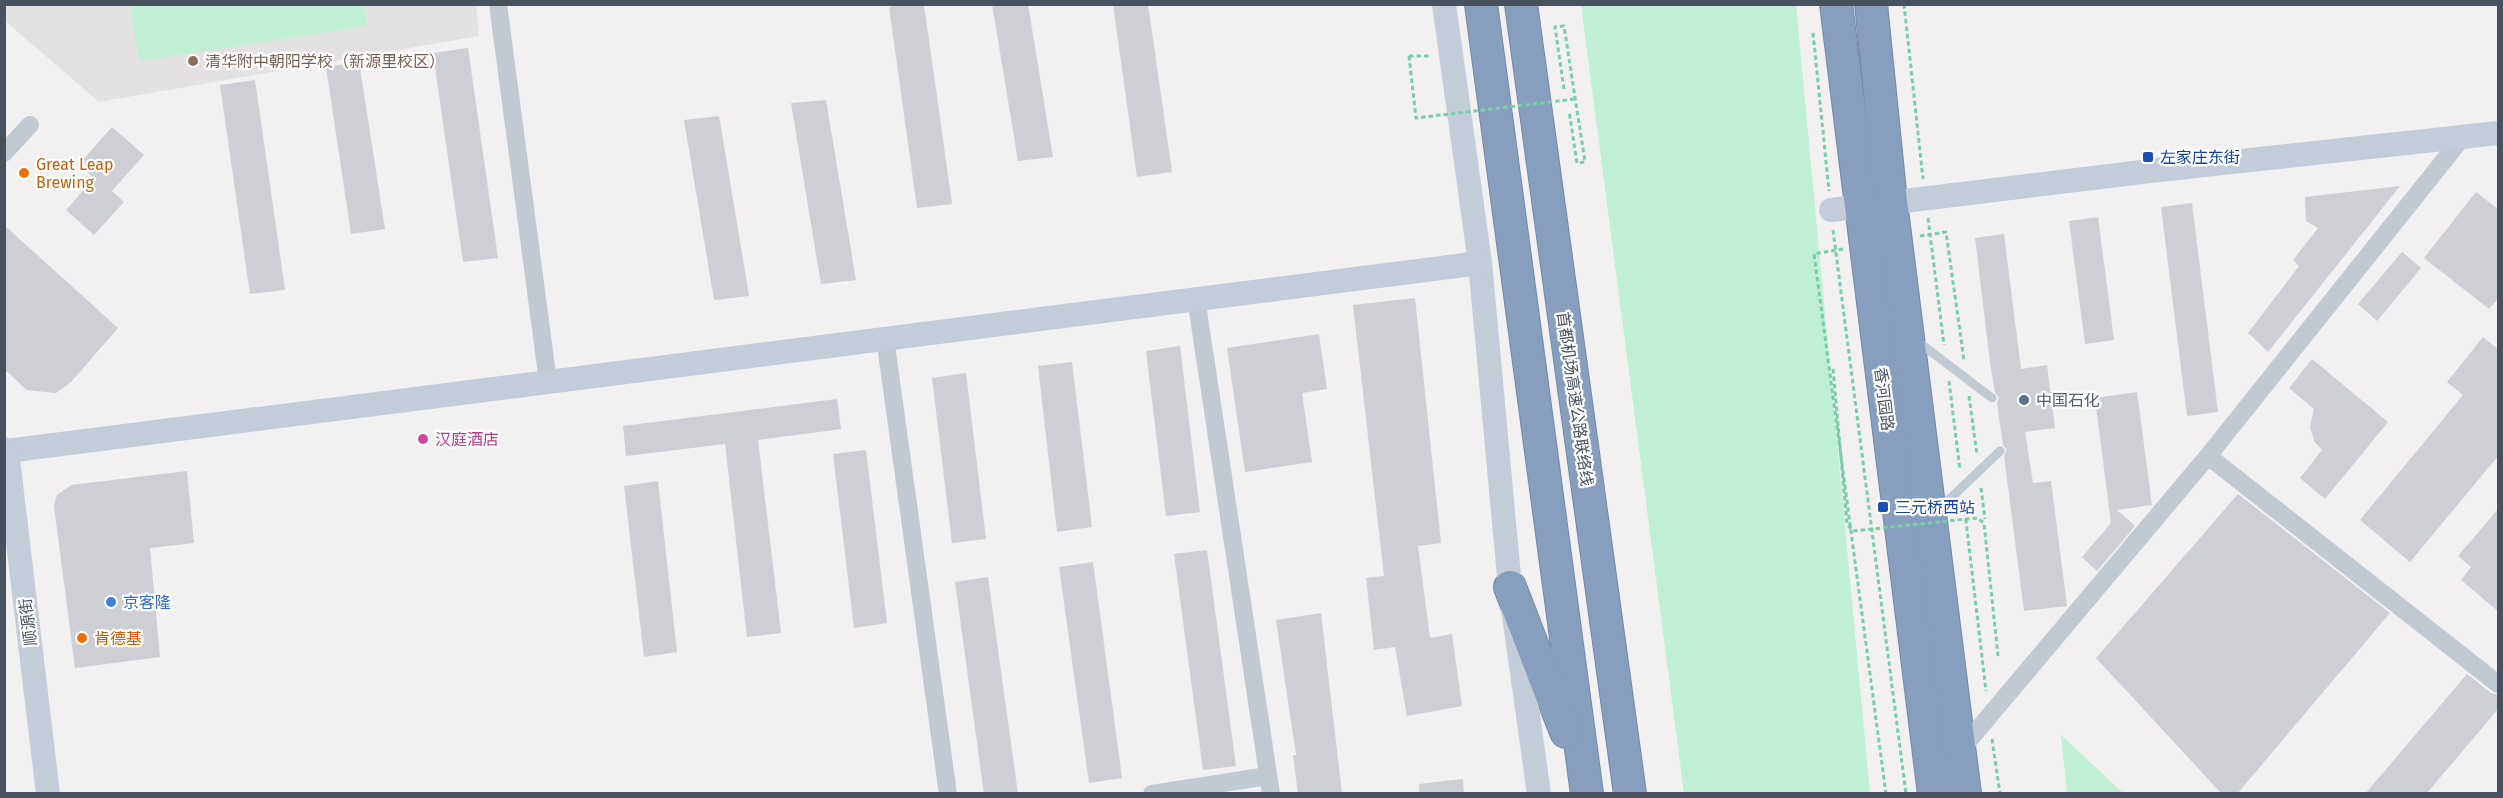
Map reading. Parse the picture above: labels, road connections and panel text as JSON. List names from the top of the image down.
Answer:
{
  "streets": {
    "highway": ["首都机场高速公路联络线", "香河园路"],
    "street": ["顺源街"]
  },
  "places": {
    "other": [
      "清华附中朝阳学校（新源里校区）",
      "Great Leap Brewing",
      "中国石化",
      "汉庭酒店",
      "京客隆",
      "肯德基"
    ],
    "transit": ["左家庄东街", "三元桥西站"]
  }
}
